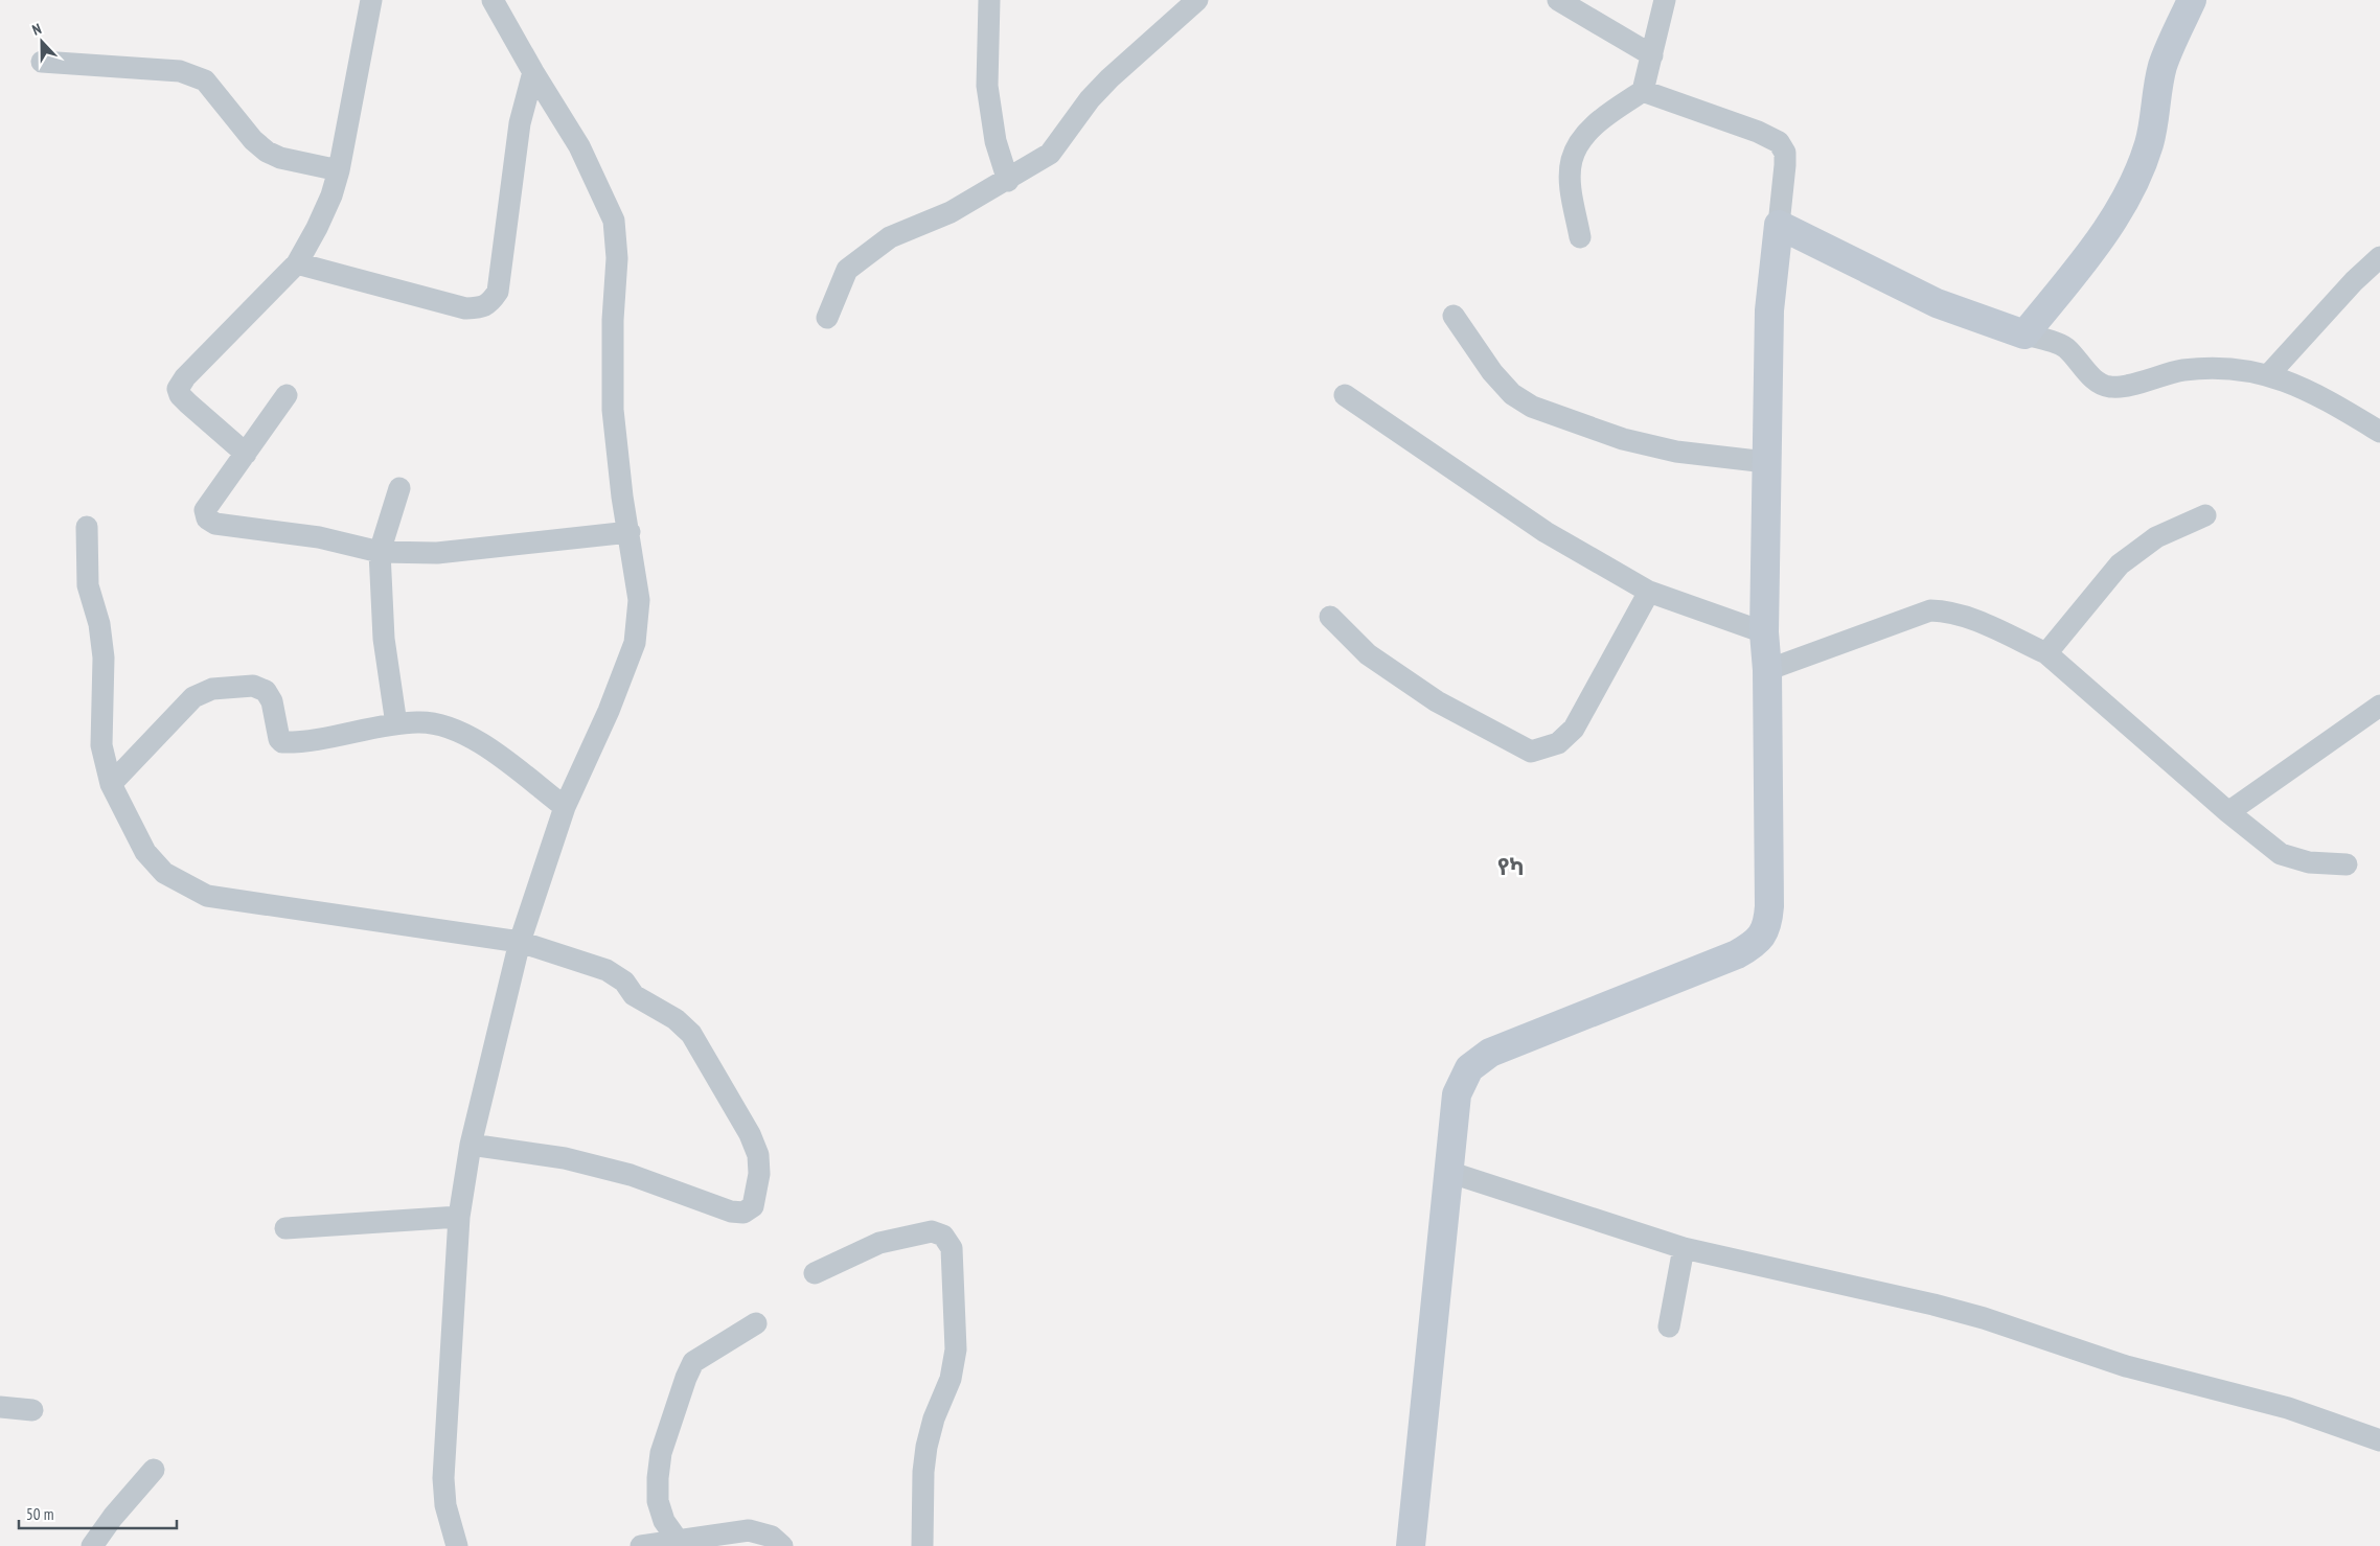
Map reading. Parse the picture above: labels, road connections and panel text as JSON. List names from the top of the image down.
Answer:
{
  "districts": ["የካ"],
  "scale_bar": "50 m",
  "north": "top"
}
